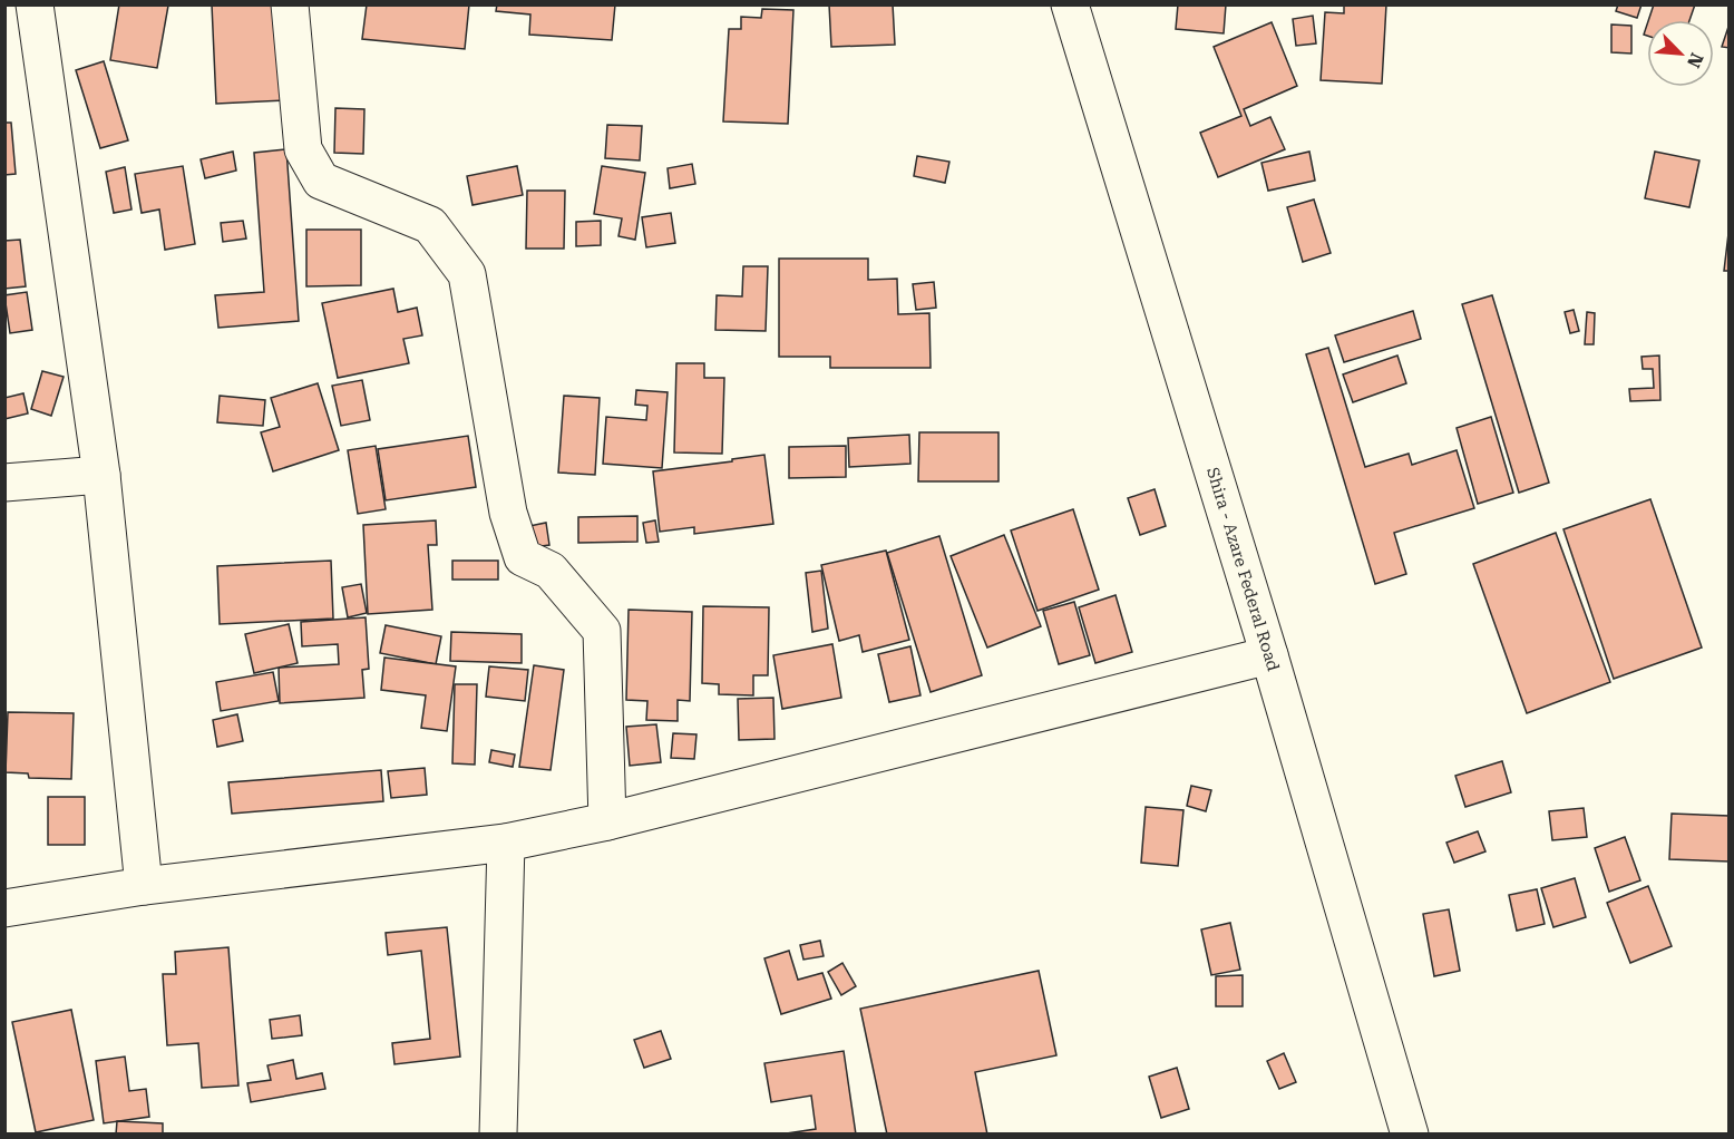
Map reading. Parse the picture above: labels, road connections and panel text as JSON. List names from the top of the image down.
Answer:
{
  "streets": {
    "street": ["Shira - Azare Federal Road"]
  },
  "north": "bottom right"
}
